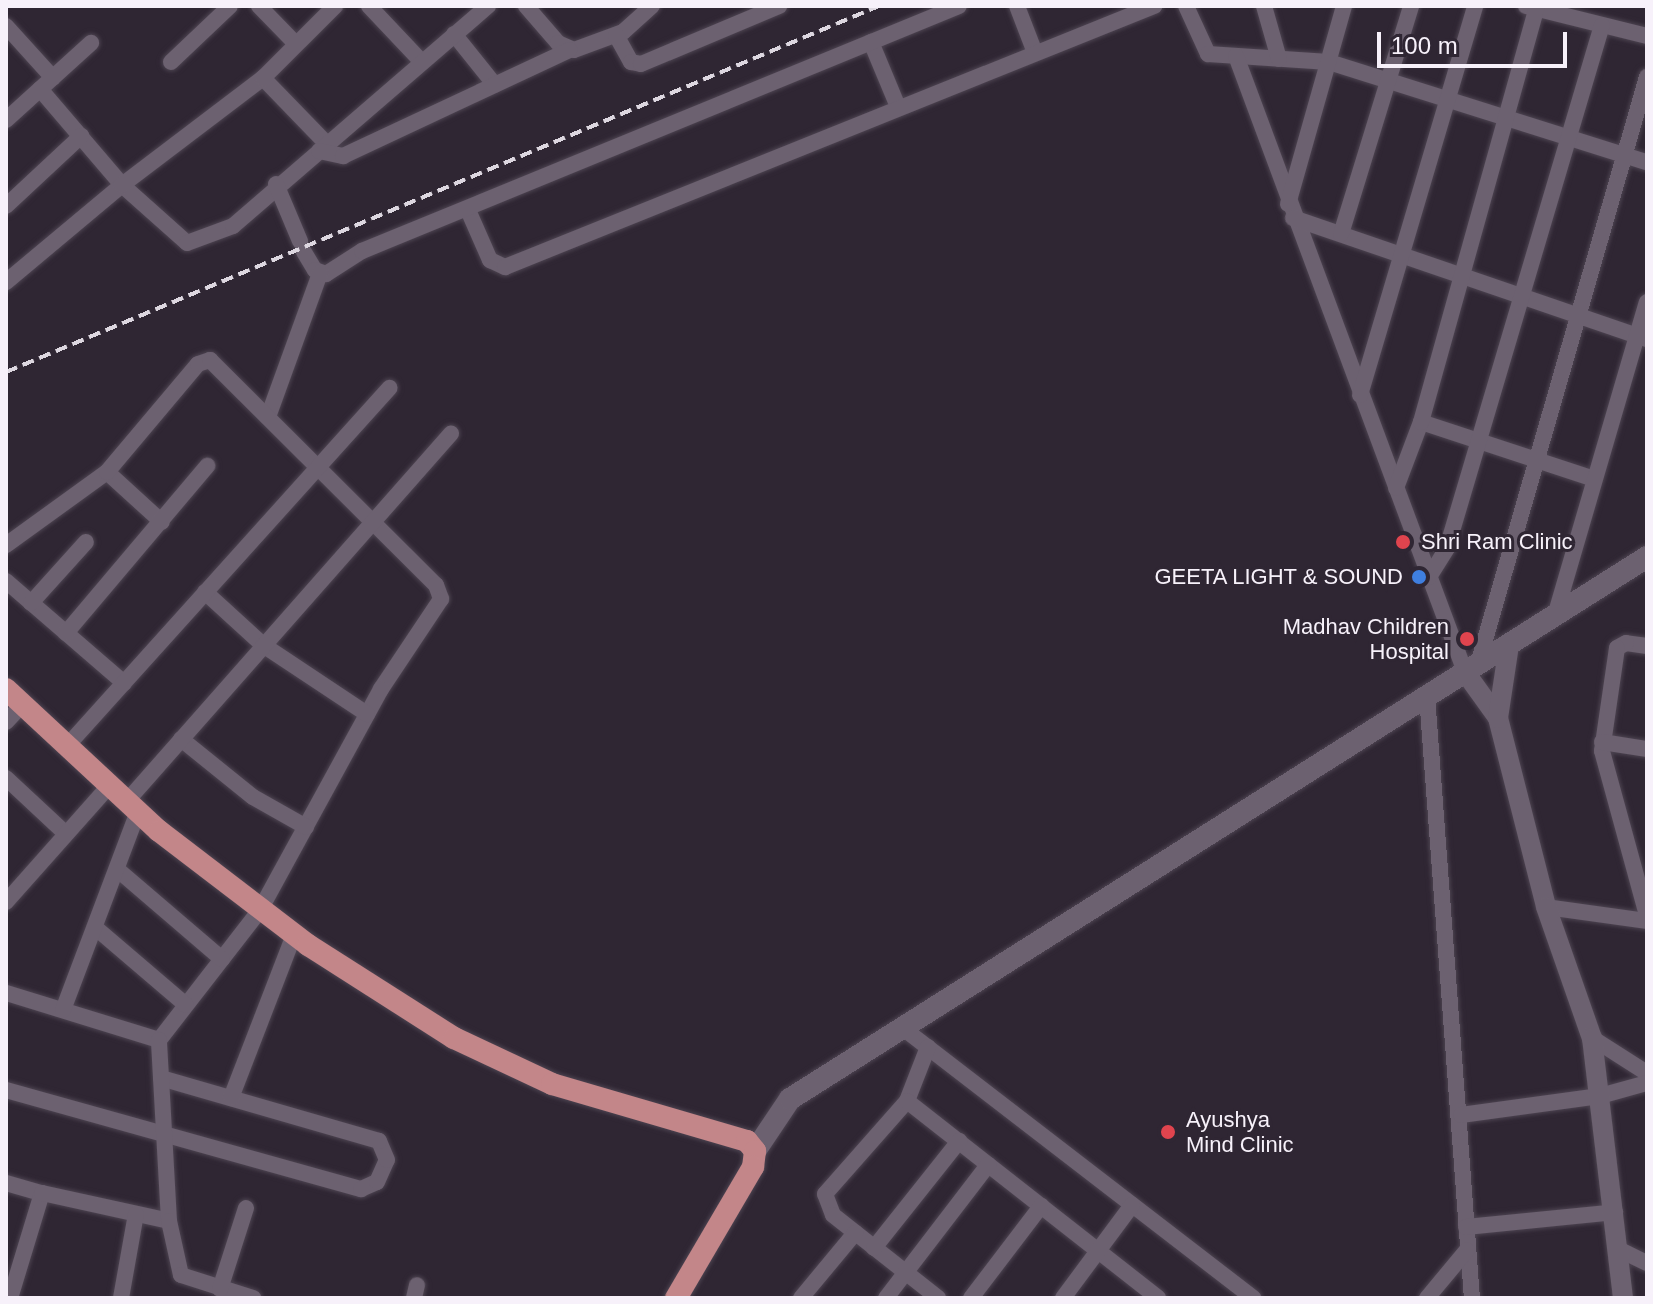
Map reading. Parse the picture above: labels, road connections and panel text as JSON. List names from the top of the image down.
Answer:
{
  "places": [
    "Shri Ram Clinic",
    "GEETA LIGHT & SOUND",
    "Madhav Children Hospital",
    "Ayushya Mind Clinic"
  ],
  "scale_bar": "100 m"
}
